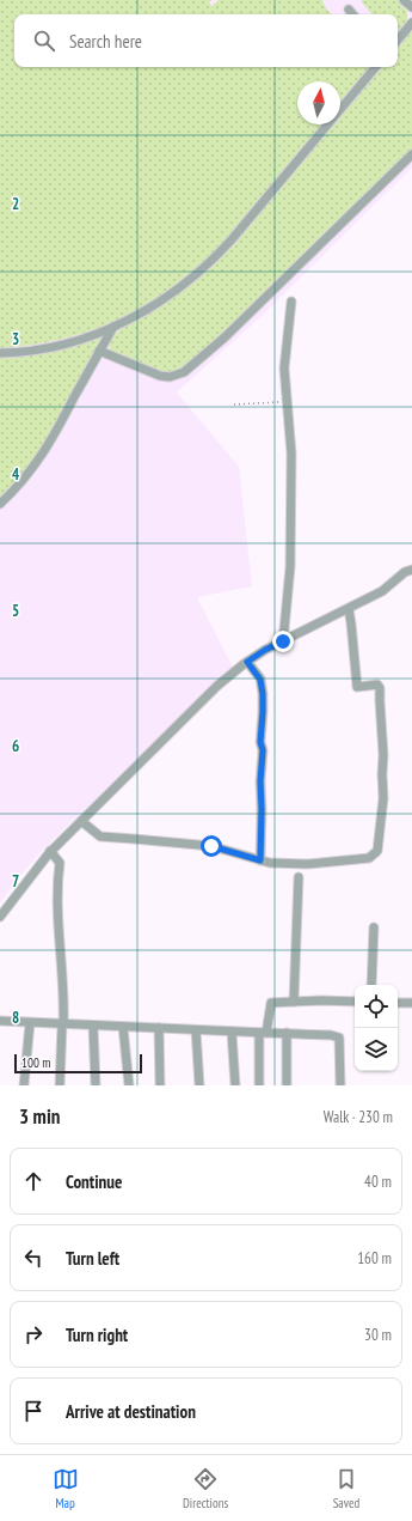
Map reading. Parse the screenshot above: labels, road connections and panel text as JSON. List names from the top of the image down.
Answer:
{
  "scale_bar": "100 m",
  "north": "top",
  "page": {
    "search": "Search here",
    "scale": "100 m",
    "heading": ["3 min", "Walk · 230 m"],
    "list": [
      ["Continue", "40 m"],
      ["Turn left", "160 m"],
      ["Turn right", "30 m"],
      "Arrive at destination"
    ],
    "nav": ["Map", "Directions", "Saved"]
  },
  "grid": {
    "rows": [
      "2",
      "3",
      "4",
      "5",
      "6",
      "7",
      "8"
    ]
  }
}
